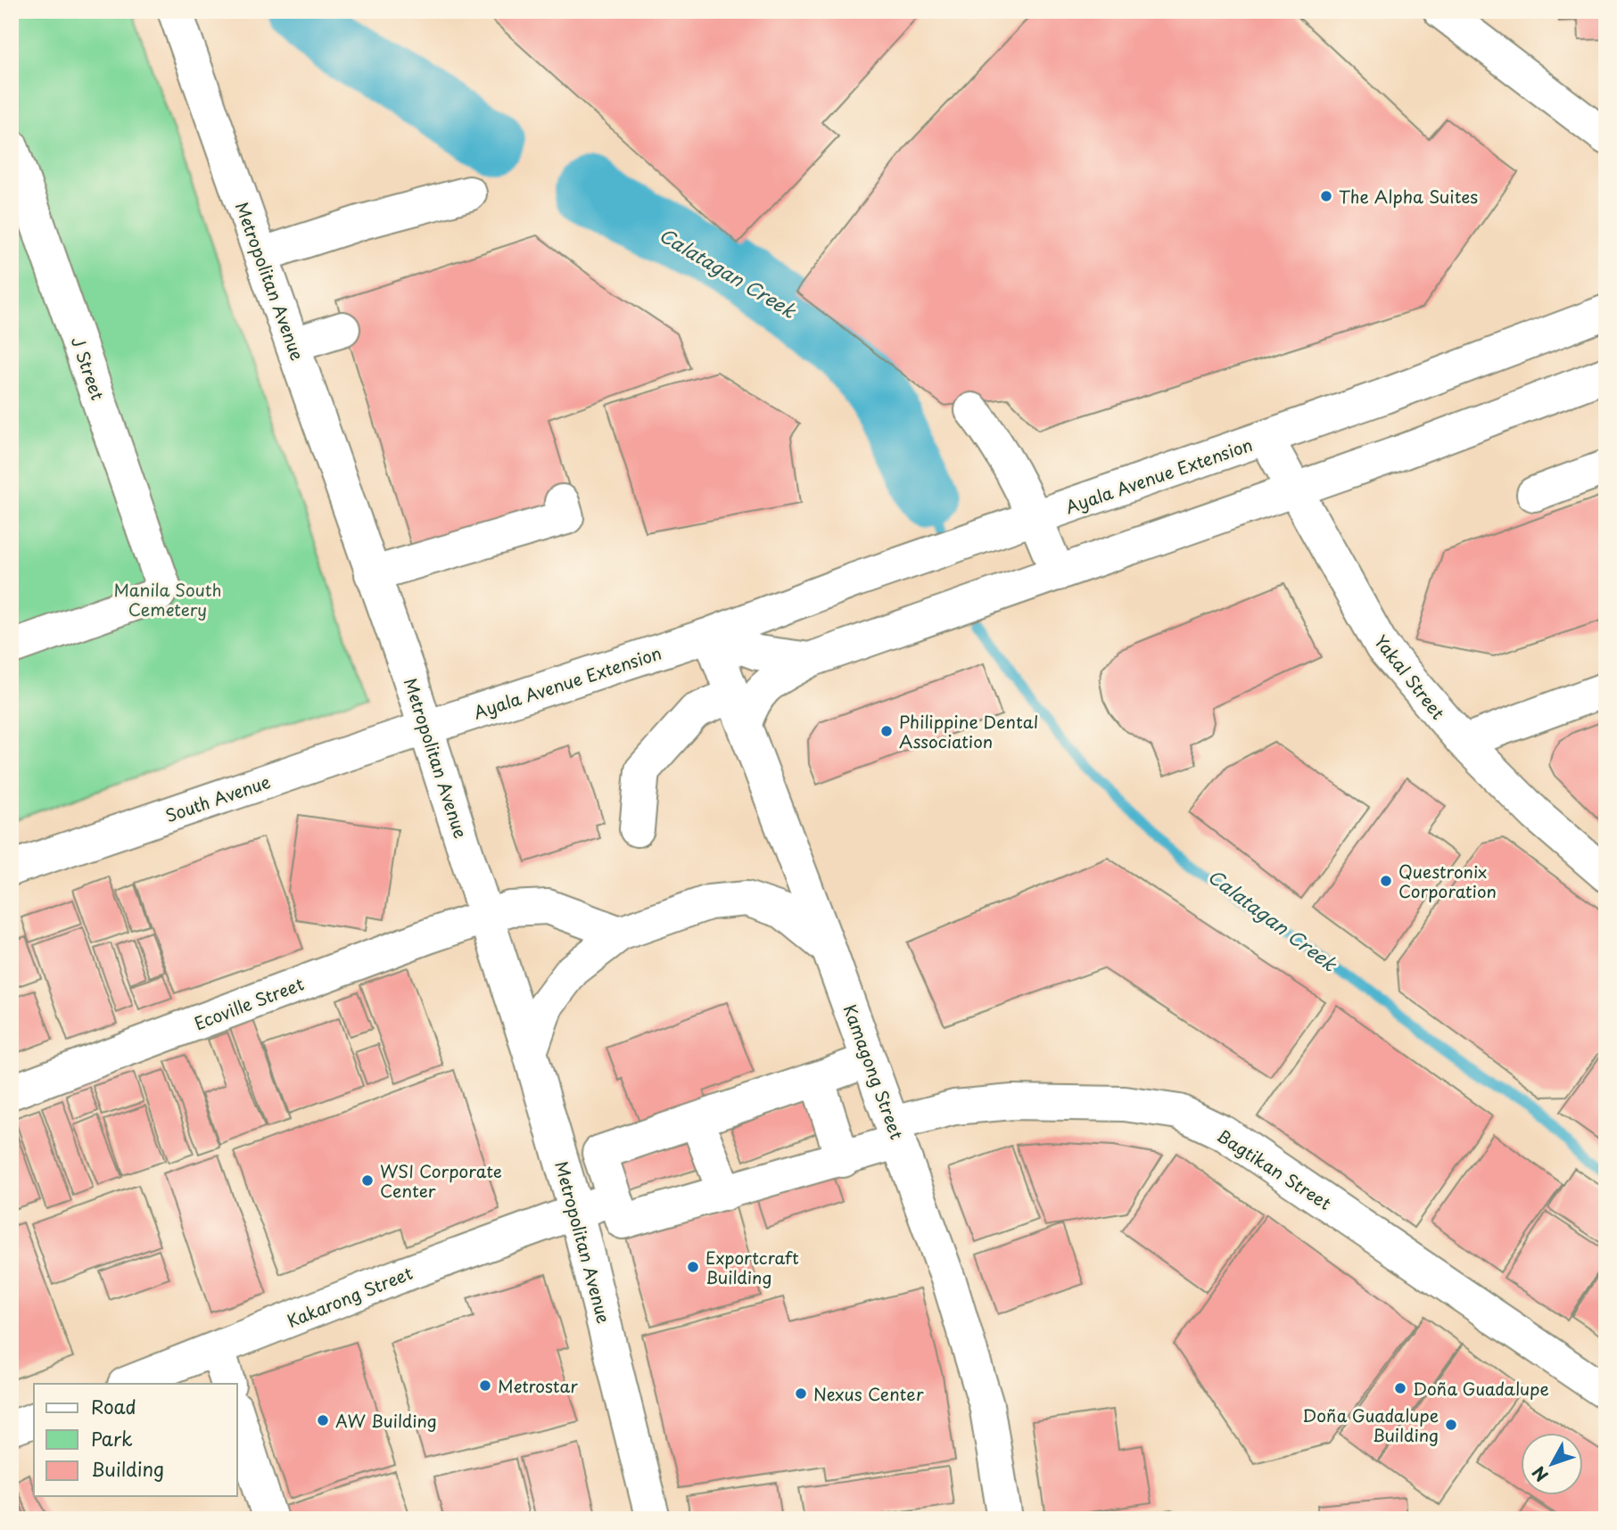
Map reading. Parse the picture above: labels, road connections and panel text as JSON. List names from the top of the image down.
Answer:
{
  "streets": {
    "street": [
      "Metropolitan Avenue",
      "J Street",
      "Ayala Avenue Extension",
      "Yakal Street",
      "South Avenue",
      "Ecoville Street",
      "Kamagong Street",
      "Bagtikan Street",
      "Kakarong Street"
    ]
  },
  "crossings": [
    ["Metropolitan Avenue", "Ayala Avenue Extension"],
    ["Metropolitan Avenue", "South Avenue"],
    ["Metropolitan Avenue", "Ecoville Street"],
    ["Metropolitan Avenue", "Kakarong Street"],
    ["Ayala Avenue Extension", "Yakal Street"],
    ["Ayala Avenue Extension", "South Avenue"],
    ["Ayala Avenue Extension", "Kamagong Street"],
    ["Kamagong Street", "Bagtikan Street"],
    ["Bagtikan Street", "Kakarong Street"]
  ],
  "water": ["Calatagan Creek"],
  "parks": ["Manila South Cemetery"],
  "places": [
    "The Alpha Suites",
    "Philippine Dental Association",
    "Questronix Corporation",
    "WSI Corporate Center",
    "Exportcraft Building",
    "Metrostar",
    "Doña Guadalupe",
    "Nexus Center",
    "AW Building",
    "Doña Guadalupe Building"
  ],
  "legend": ["Road", "Park", "Building"],
  "north": "bottom left"
}
